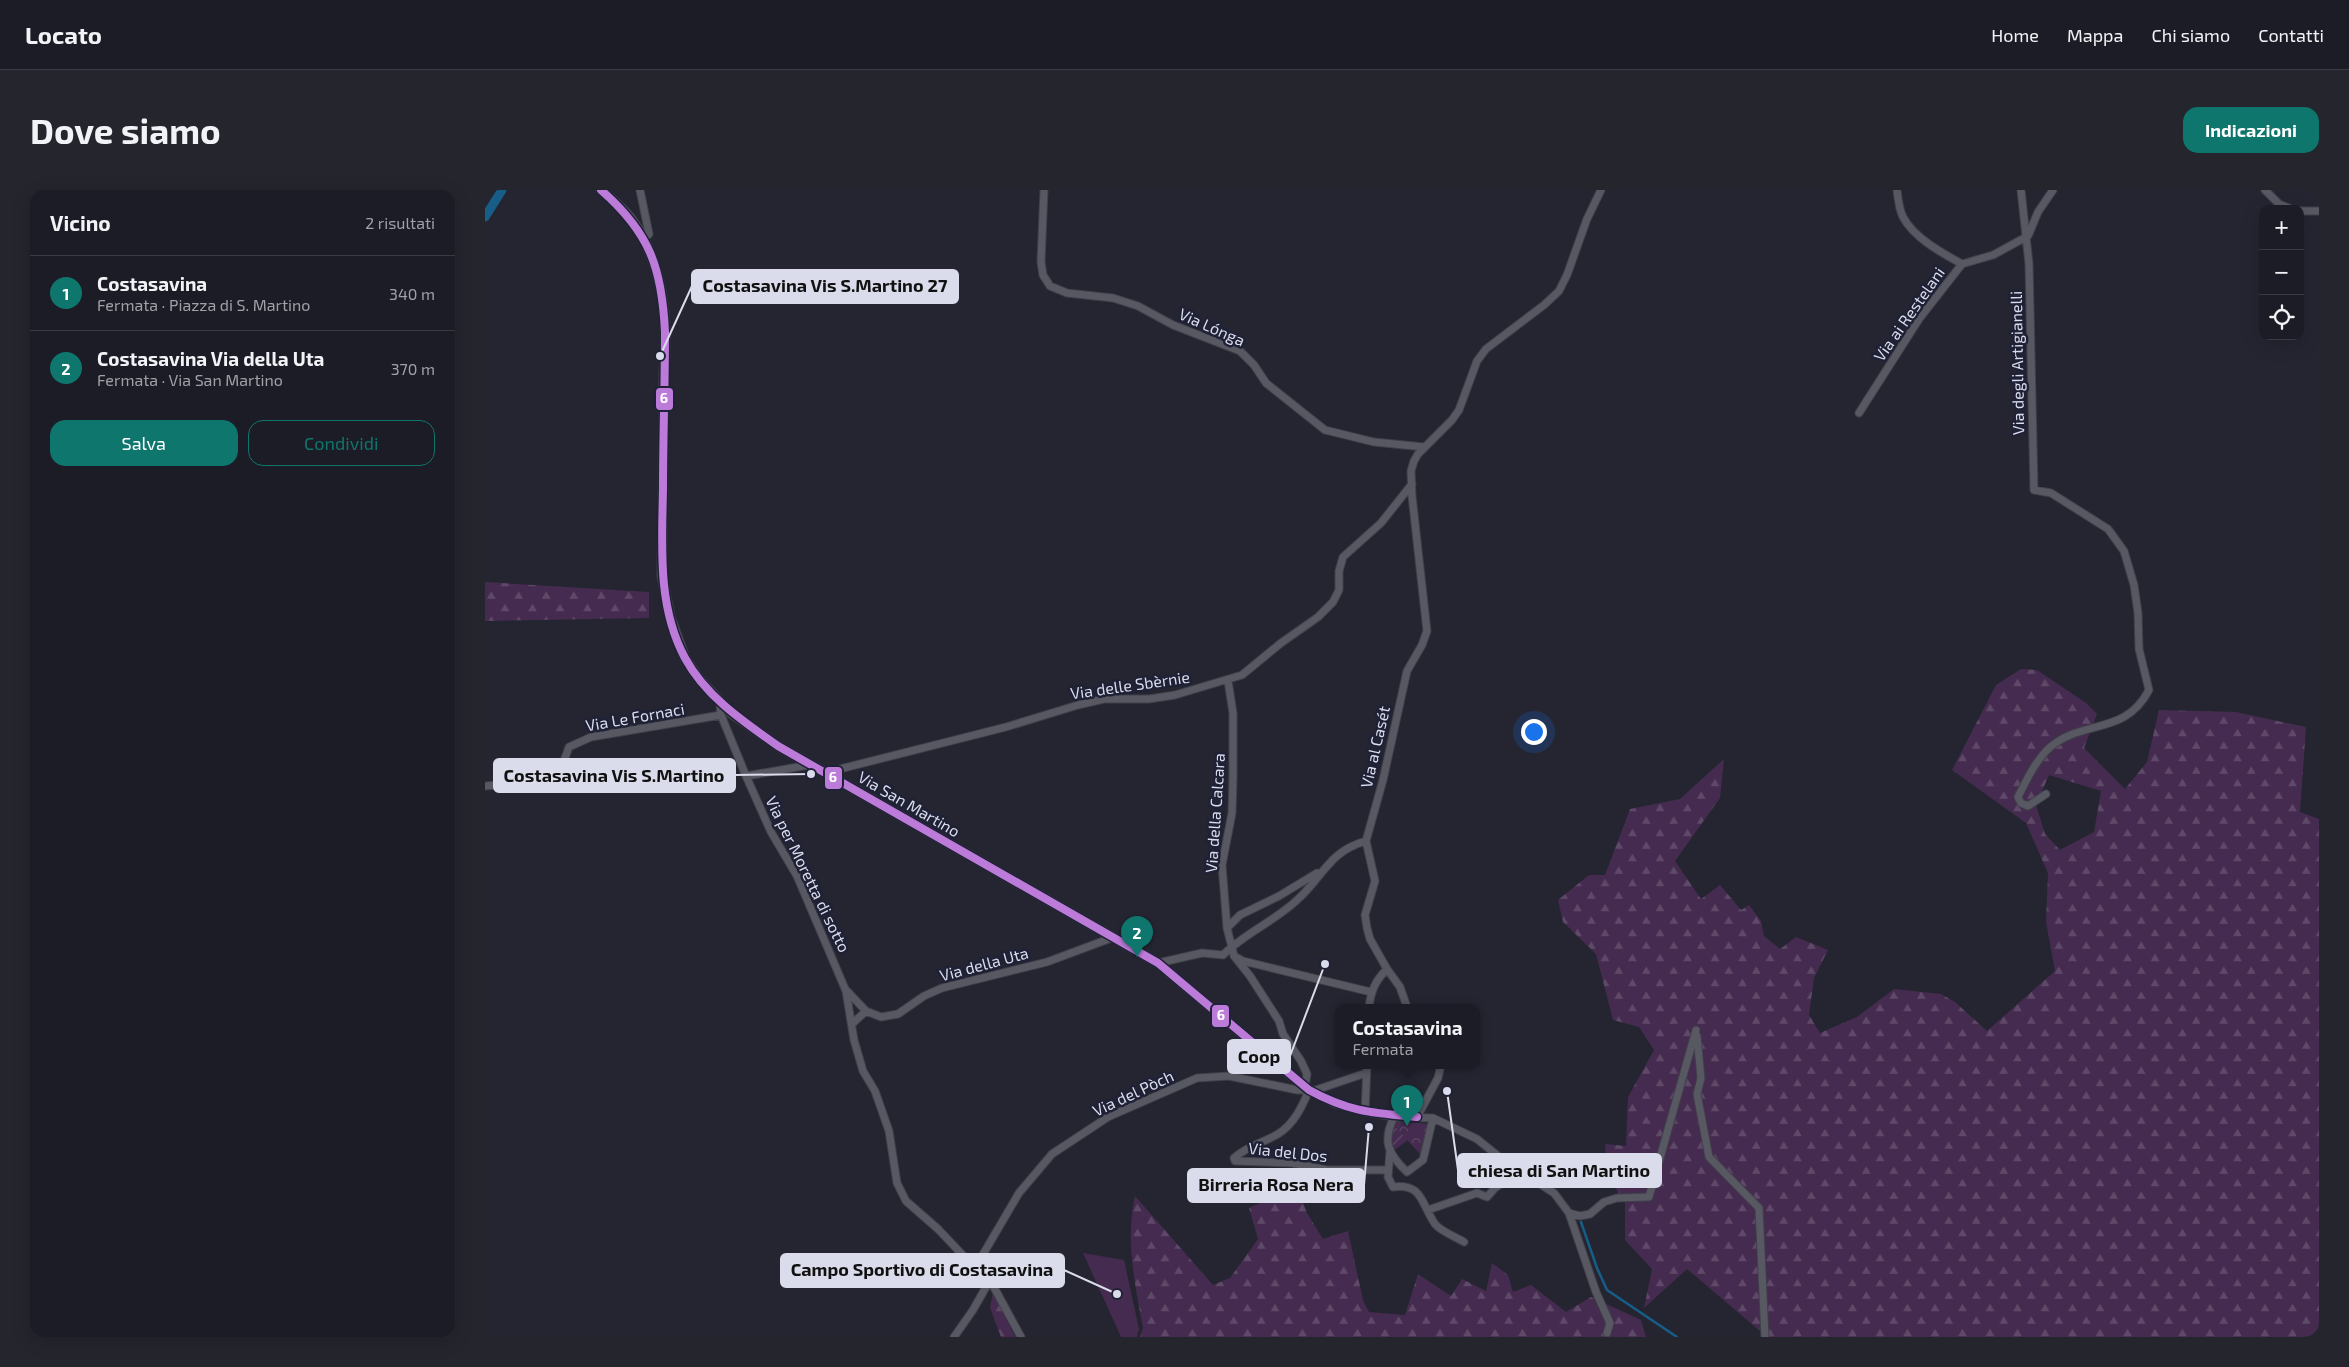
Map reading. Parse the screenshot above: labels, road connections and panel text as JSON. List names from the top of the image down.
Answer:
{
  "streets": {
    "street": [
      "Via ai Restelani",
      "Via Lónga",
      "Via degli Artigianelli",
      "Via delle Sbèrnie",
      "Via Le Fornaci",
      "Via al Casét",
      "Via San Martino",
      "Via della Calcara",
      "Via per Moretta di sotto",
      "Via della Uta",
      "Via del Pòch",
      "Via del Dos"
    ]
  },
  "crossings": [
    ["Via ai Restelani", "Via degli Artigianelli"],
    ["Via delle Sbèrnie", "Via al Casét"],
    ["Via delle Sbèrnie", "Via San Martino"],
    ["Via delle Sbèrnie", "Via della Calcara"],
    ["Via Le Fornaci", "Via per Moretta di sotto"],
    ["Via San Martino", "Via della Calcara"],
    ["Via San Martino", "Via per Moretta di sotto"],
    ["Via San Martino", "Via della Uta"],
    ["Via San Martino", "Via del Pòch"],
    ["Via San Martino", "Via del Dos"],
    ["Via della Calcara", "Via del Pòch"],
    ["Via della Calcara", "Via del Dos"],
    ["Via per Moretta di sotto", "Via del Pòch"],
    ["Via del Pòch", "Via del Dos"]
  ],
  "places": [
    "Costasavina Vis S.Martino 27",
    "Costasavina Vis S.Martino",
    "Coop",
    "chiesa di San Martino",
    "Birreria Rosa Nera",
    "Campo Sportivo di Costasavina"
  ],
  "lines": ["transit line 6"],
  "page": {
    "header": "Locato",
    "nav": [
      "Home",
      "Mappa",
      "Chi siamo",
      "Contatti"
    ],
    "buttons": [
      "Indicazioni",
      ["Salva", "Condividi"]
    ],
    "title": "Dove siamo",
    "heading": ["Vicino", "2 risultati"],
    "map_buttons": ["+", "−"],
    "list": [
      {
        "mark": "1",
        "name": "Costasavina",
        "note": "Fermata · Piazza di S. Martino",
        "value": "340 m"
      },
      {
        "mark": "2",
        "name": "Costasavina Via della Uta",
        "note": "Fermata · Via San Martino",
        "value": "370 m"
      }
    ],
    "pins": ["2", "1"],
    "popup": ["Costasavina", "Fermata"]
  }
}
